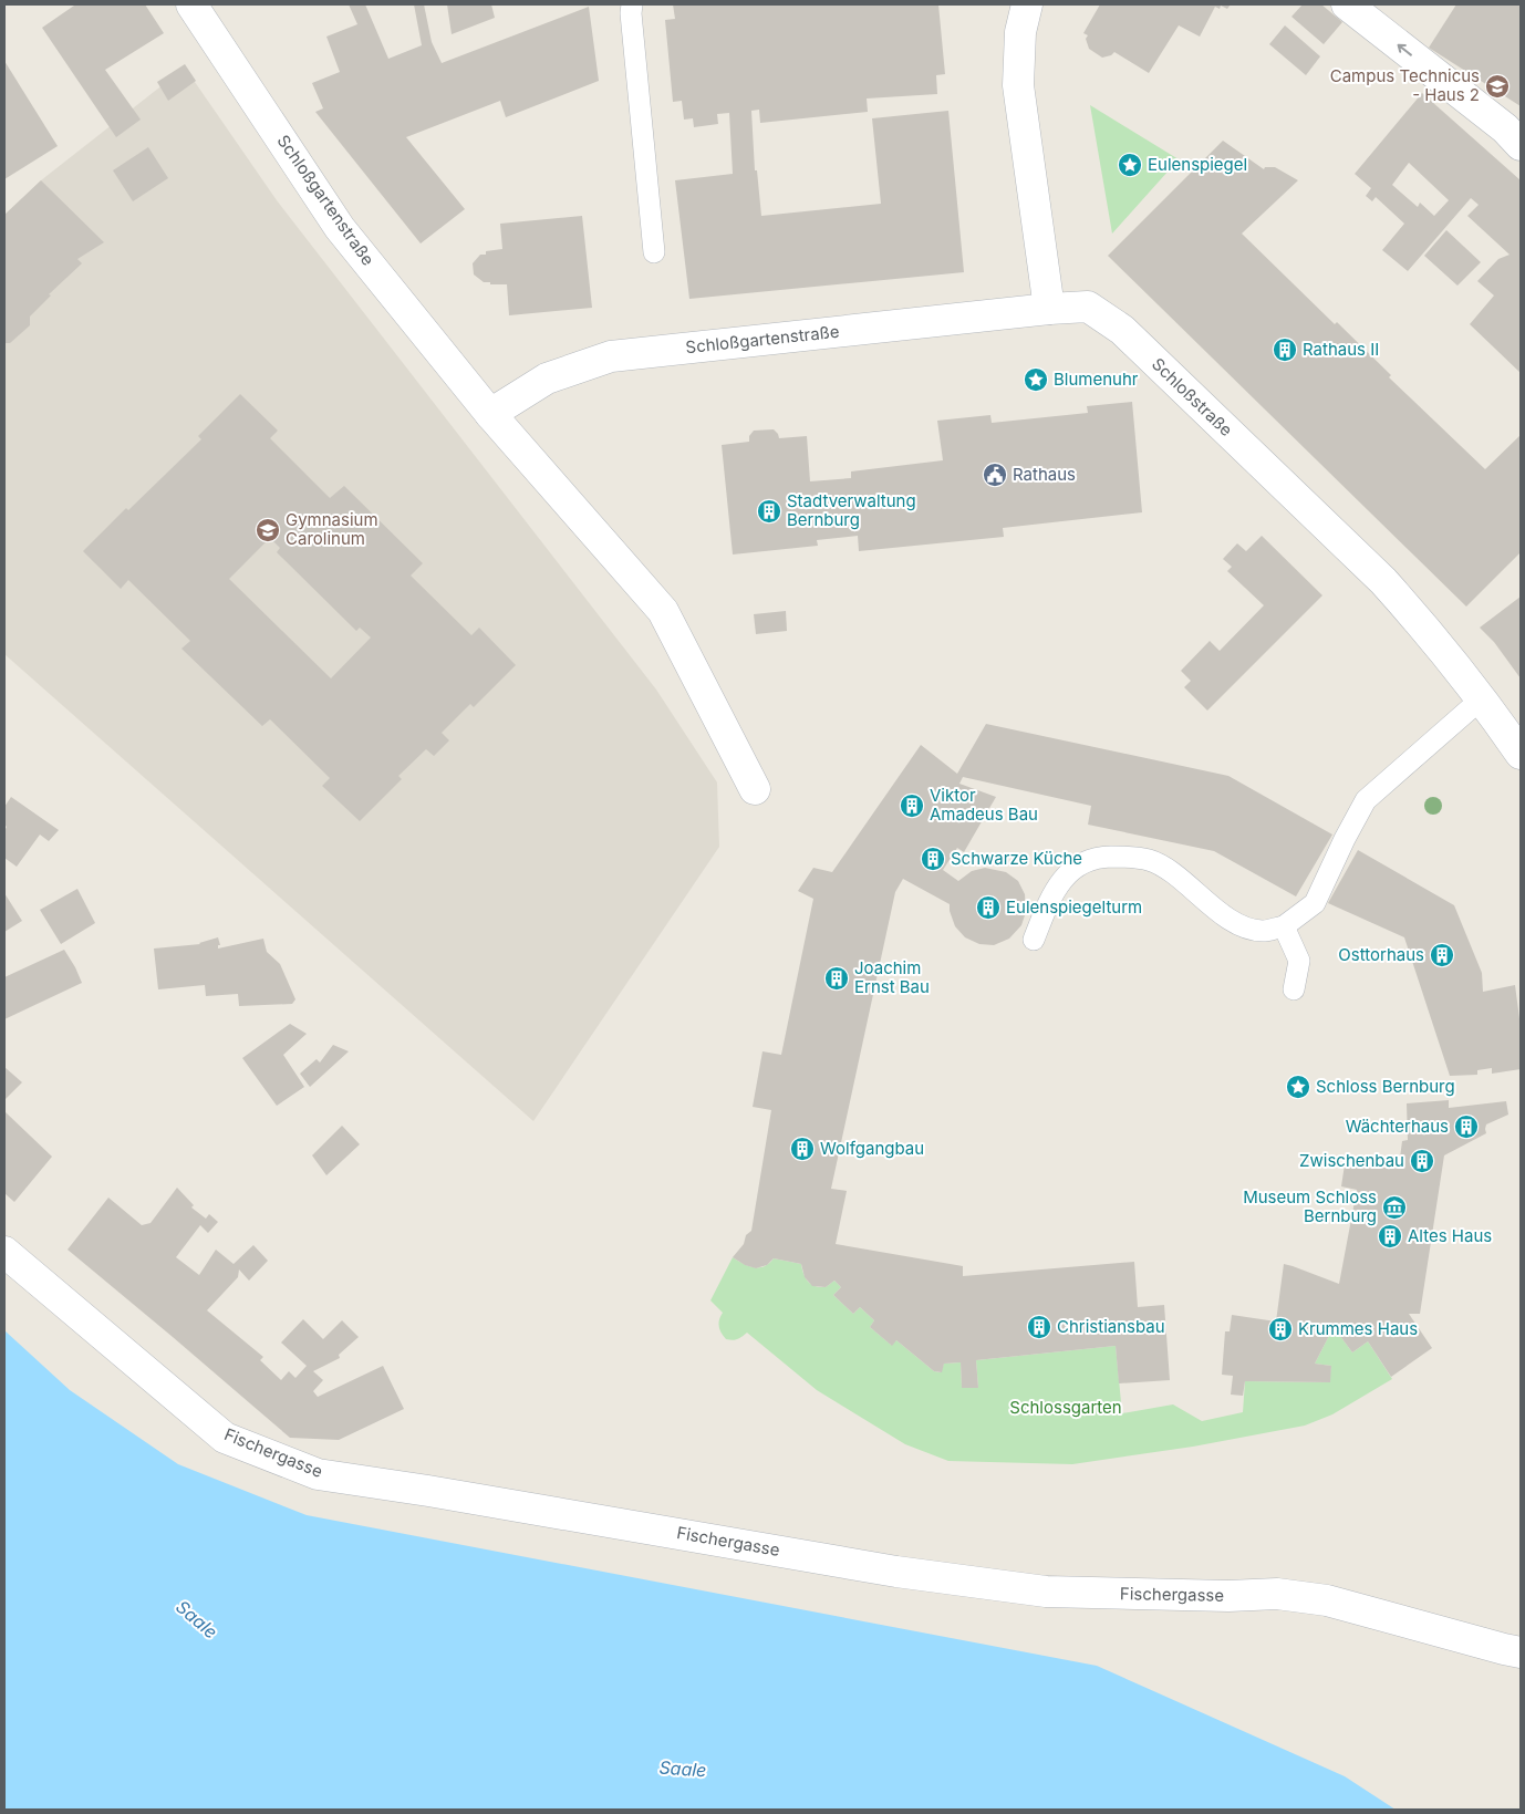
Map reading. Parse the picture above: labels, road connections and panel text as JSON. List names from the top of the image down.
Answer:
{
  "streets": {
    "street": ["Schloßgartenstraße", "Schloßstraße", "Fischergasse"]
  },
  "crossings": [
    ["Schloßgartenstraße", "Schloßstraße"]
  ],
  "water": ["Saale"],
  "parks": ["Schlossgarten"],
  "places": {
    "school or university": ["Campus Technicus - Haus 2", "Gymnasium Carolinum"],
    "place": ["Eulenspiegel", "Blumenuhr", "Schloss Bernburg"],
    "building": [
      "Rathaus II",
      "Stadtverwaltung Bernburg",
      "Viktor Amadeus Bau",
      "Schwarze Küche",
      "Eulenspiegelturm",
      "Osttorhaus",
      "Joachim Ernst Bau",
      "Wächterhaus",
      "Wolfgangbau",
      "Zwischenbau",
      "Altes Haus",
      "Christiansbau",
      "Krummes Haus"
    ],
    "public building": ["Rathaus"],
    "museum": ["Museum Schloss Bernburg"]
  }
}
